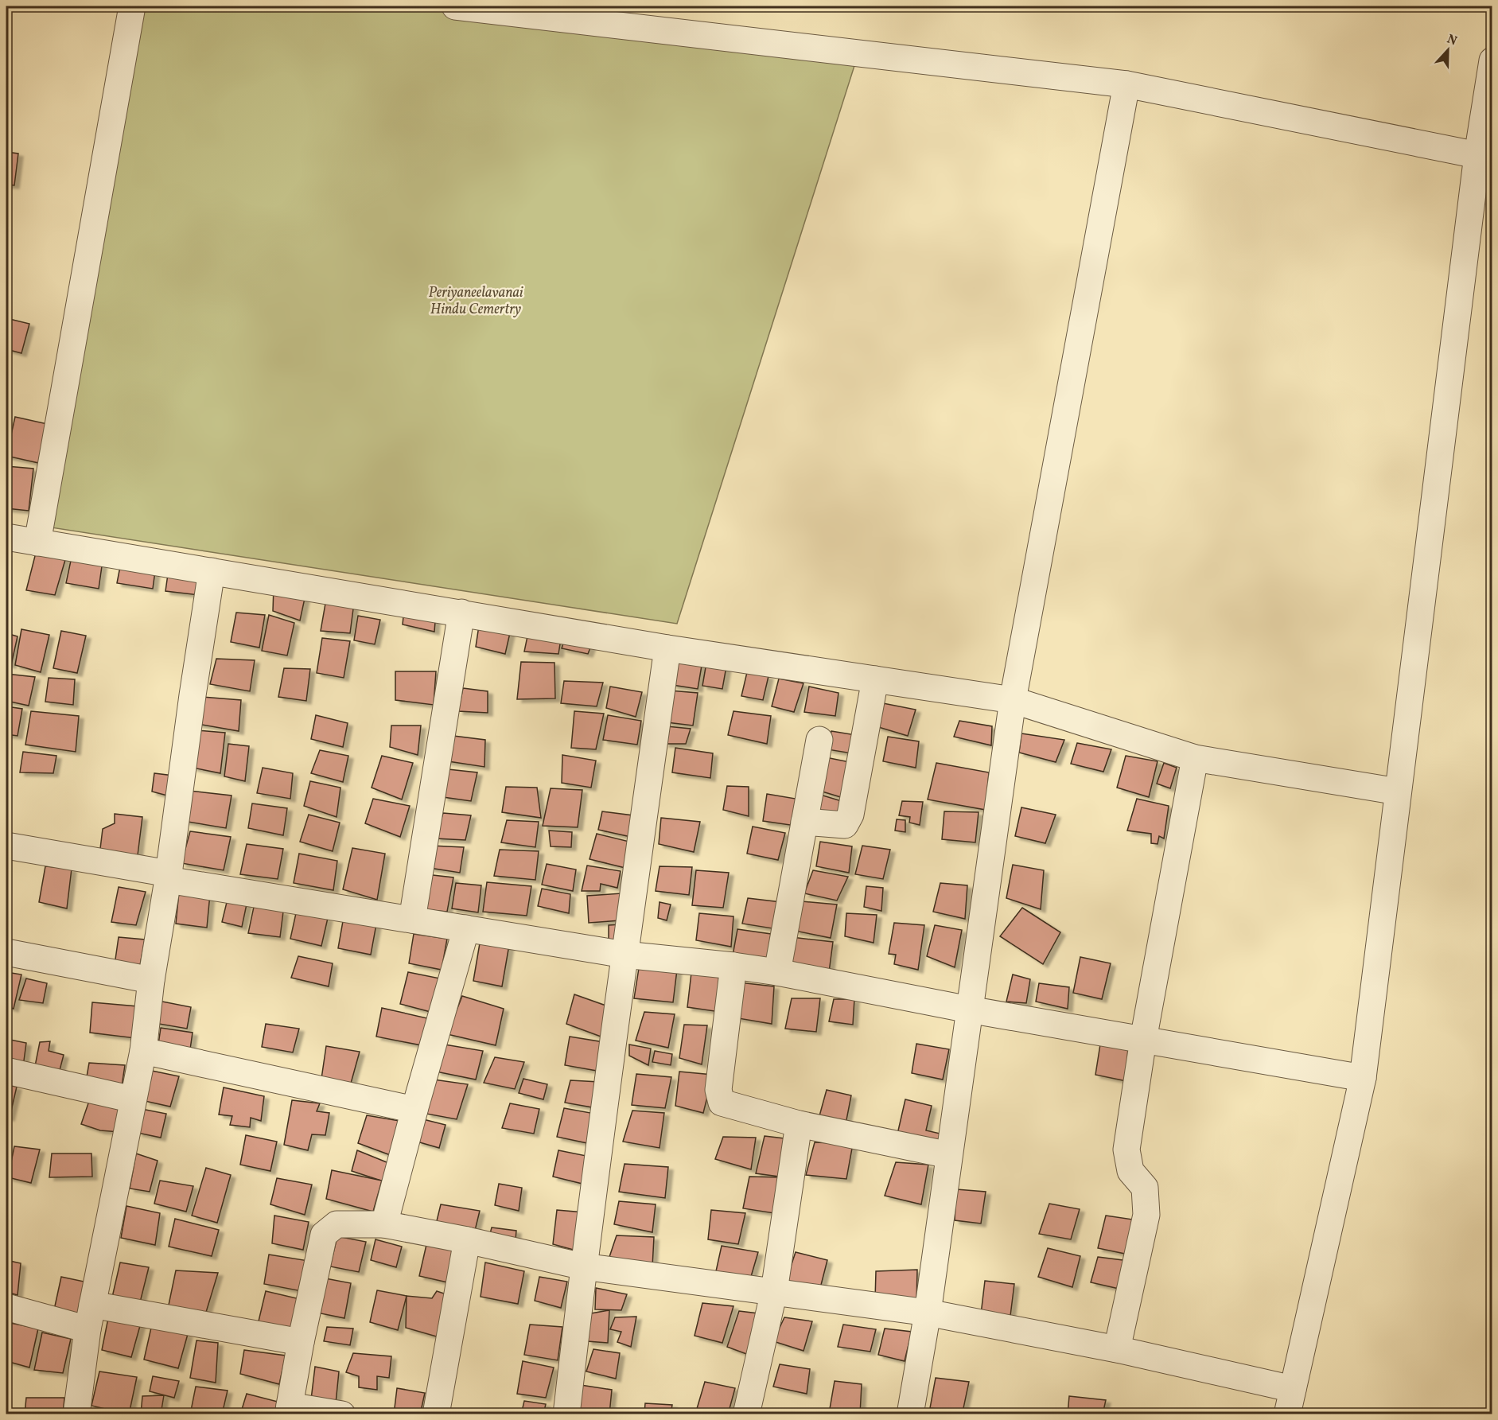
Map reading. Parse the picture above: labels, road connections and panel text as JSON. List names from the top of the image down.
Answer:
{
  "parks": ["Periyaneelavanai Hindu Cemertry"],
  "north": "top"
}
